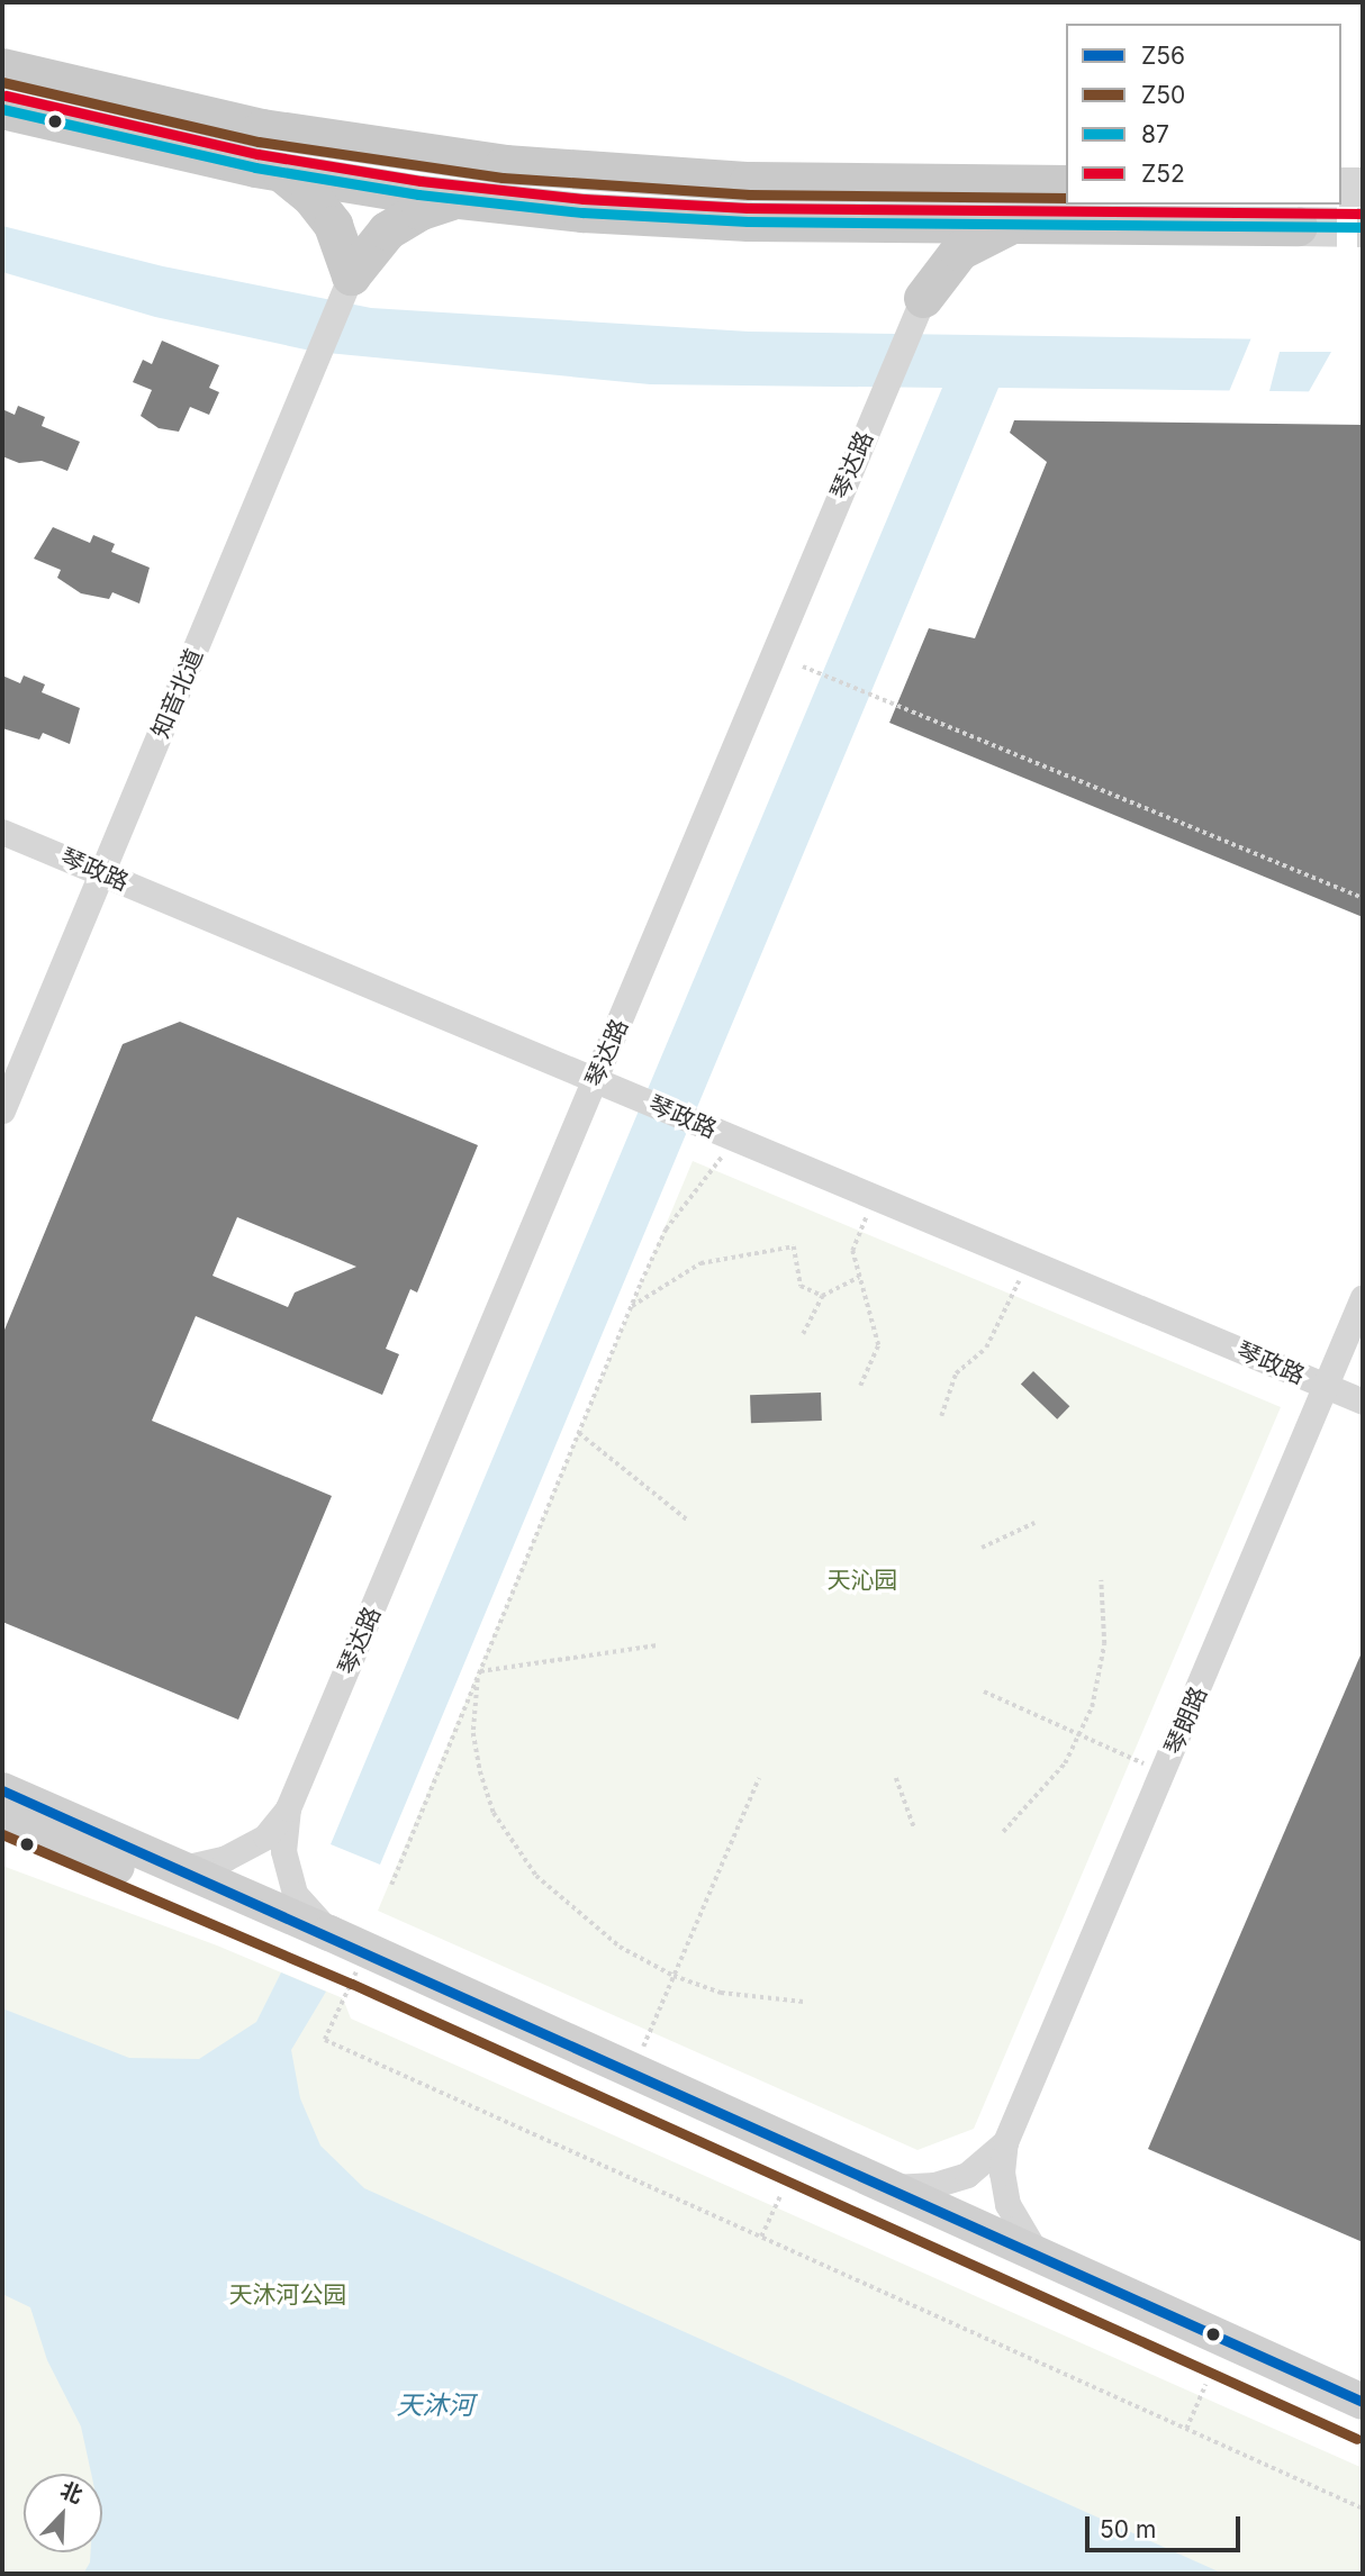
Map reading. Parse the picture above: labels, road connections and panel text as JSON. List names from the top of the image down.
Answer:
{
  "streets": {
    "street": [
      "琴达路",
      "知音北道",
      "琴政路",
      "琴朗路"
    ]
  },
  "crossings": [
    ["琴达路", "琴政路"],
    ["知音北道", "琴政路"],
    ["琴政路", "琴朗路"]
  ],
  "water": ["天沐河"],
  "parks": ["天沁园", "天沐河公园"],
  "lines": [
    "transit line Z50",
    "transit line Z52",
    "transit line 87",
    "transit line Z56"
  ],
  "legend": [
    "Z56",
    "Z50",
    "87",
    "Z52"
  ],
  "scale_bar": "50 m",
  "north": "top right"
}
